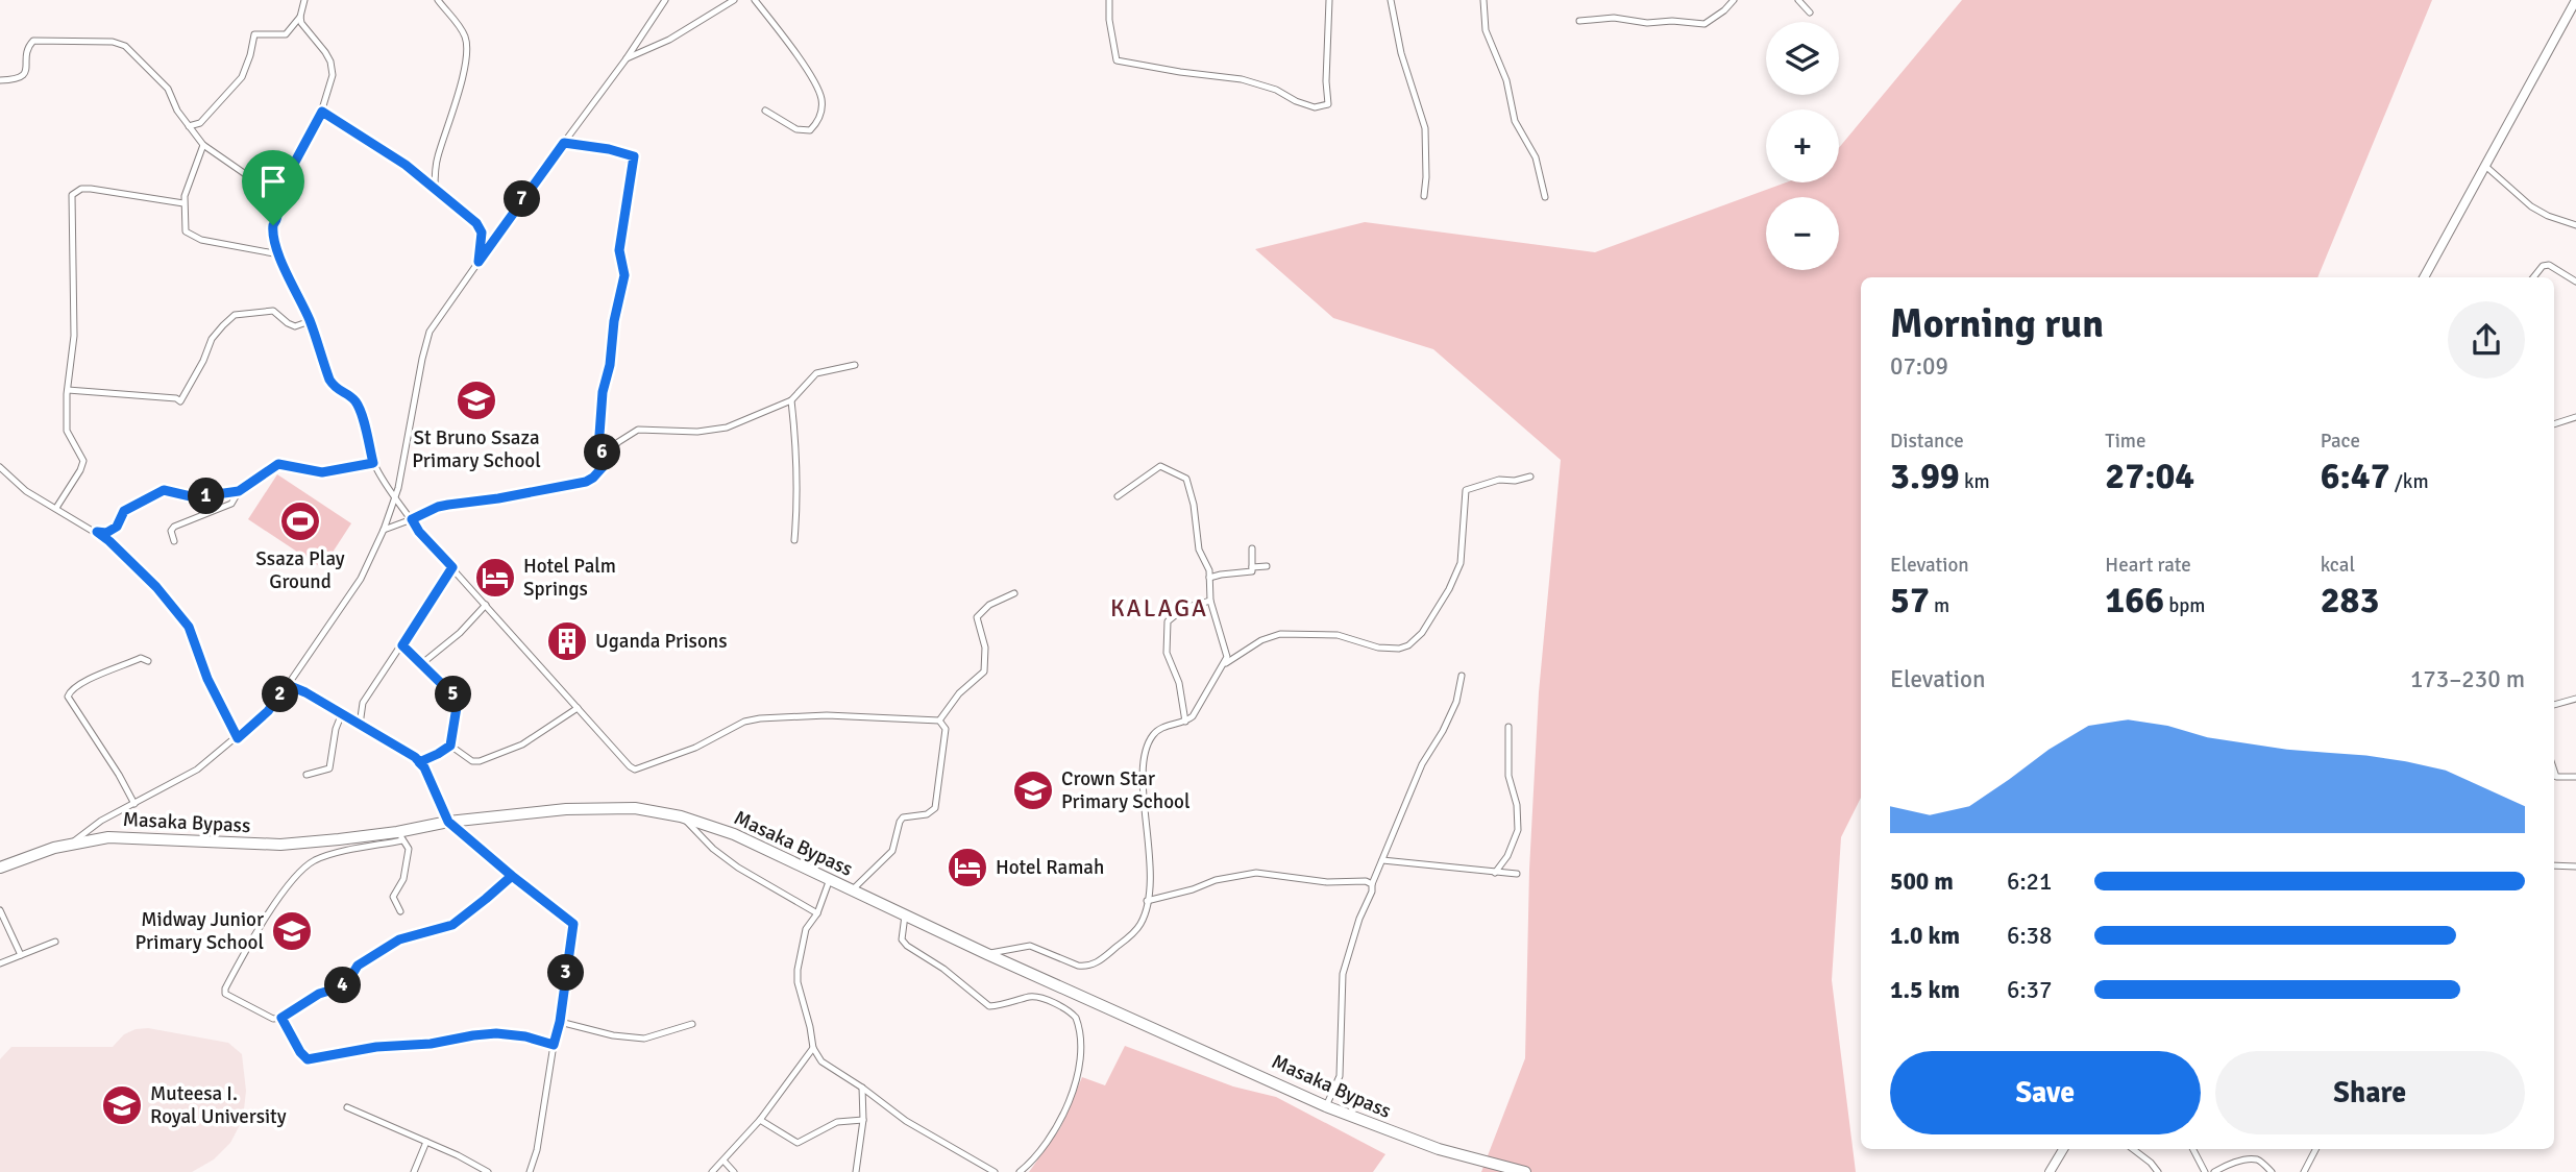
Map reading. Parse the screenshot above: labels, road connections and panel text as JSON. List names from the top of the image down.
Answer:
{
  "streets": {
    "highway": ["Masaka Bypass"]
  },
  "districts": ["KALAGA"],
  "places": {
    "school or university": [
      "St Bruno Ssaza Primary School",
      "Crown Star Primary School",
      "Midway Junior Primary School",
      "Muteesa I. Royal University"
    ],
    "sports": ["Ssaza Play Ground"],
    "hotel": ["Hotel Palm Springs", "Hotel Ramah"],
    "building": ["Uganda Prisons"]
  },
  "page": {
    "map_buttons": ["+", "−"],
    "pins": [
      "7",
      "6",
      "1",
      "2",
      "5",
      "3",
      "4"
    ],
    "heading": ["Morning run", "07:09"],
    "stats": [
      ["Distance", "3.99 km"],
      ["Time", "27:04"],
      ["Pace", "6:47 /km"],
      ["Elevation", "57 m"],
      ["Heart rate", "166 bpm"],
      ["kcal", "283"]
    ],
    "chart": ["Elevation", "173–230 m"],
    "list": [
      {
        "name": "500 m",
        "note": "6:21"
      },
      {
        "name": "1.0 km",
        "note": "6:38"
      },
      {
        "name": "1.5 km",
        "note": "6:37"
      }
    ],
    "buttons": ["Save", "Share"]
  }
}
